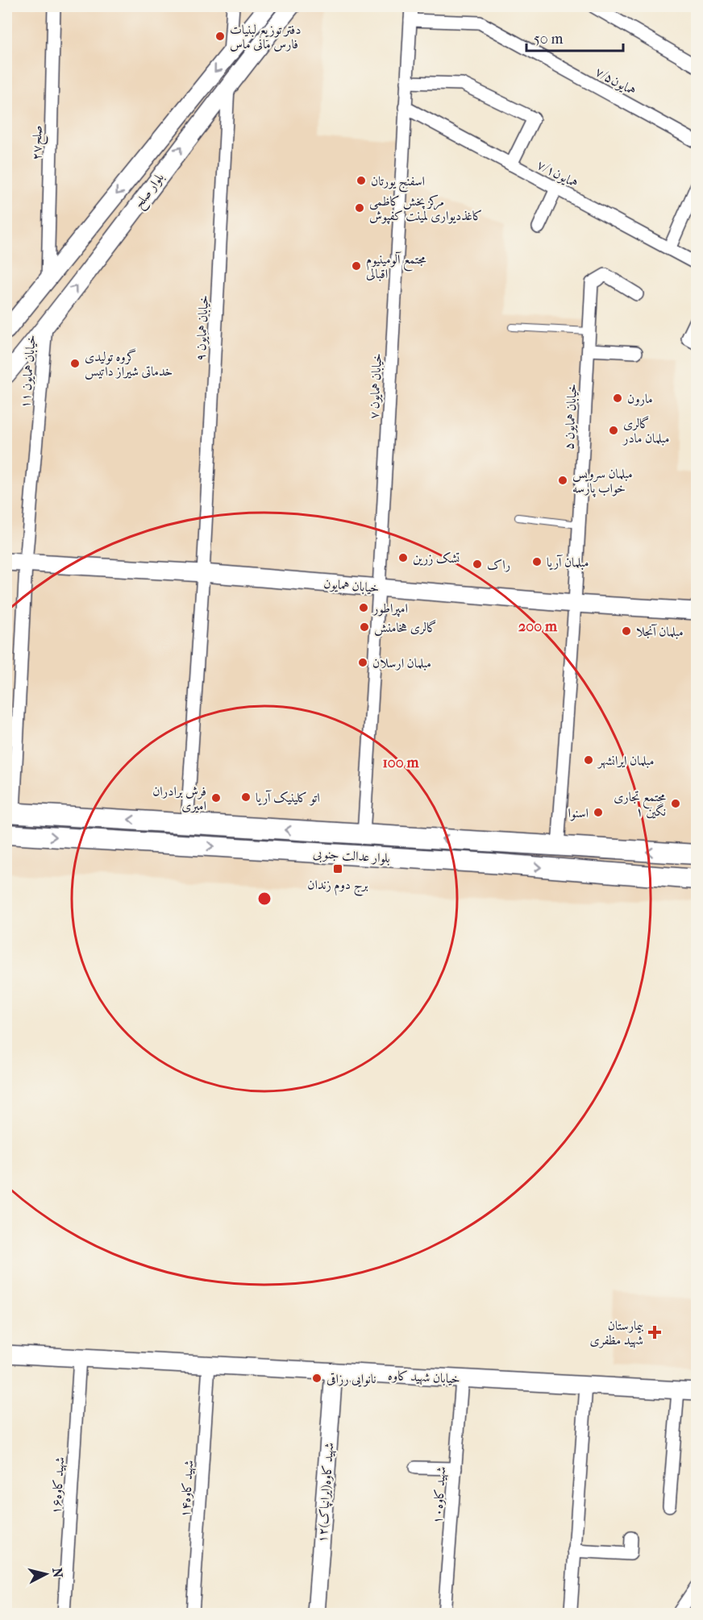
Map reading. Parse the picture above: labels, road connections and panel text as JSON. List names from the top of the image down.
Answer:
{
  "streets": {
    "main road": ["بلوار عدالت جنوبی"],
    "street": [
      "همایون۷/۵",
      "صلح۲۷",
      "همایون۷/۱",
      "بلوار صلح",
      "خیابان همایون ۹",
      "خیابان همایون ۱۱",
      "خیابان همایون ۷",
      "خیابان همایون ۵",
      "خیابان همایون",
      "خیابان شهید کاوه",
      "شهید کاوه۱۶",
      "شهید کاوه۱۴",
      "۱۲شهید کاوه(ایرانپاک)",
      "شهید کاوه۱۰"
    ]
  },
  "crossings": [
    ["همایون۷/۵", "خیابان همایون ۷"],
    ["صلح۲۷", "بلوار صلح"],
    ["همایون۷/۱", "خیابان همایون ۷"],
    ["بلوار صلح", "خیابان همایون ۹"],
    ["بلوار صلح", "خیابان همایون ۱۱"],
    ["خیابان همایون ۹", "خیابان همایون"],
    ["خیابان همایون ۹", "بلوار عدالت جنوبی"],
    ["خیابان همایون ۱۱", "خیابان همایون"],
    ["خیابان همایون ۱۱", "بلوار عدالت جنوبی"],
    ["خیابان همایون ۷", "خیابان همایون"],
    ["خیابان همایون ۷", "بلوار عدالت جنوبی"],
    ["خیابان همایون ۵", "خیابان همایون"],
    ["خیابان همایون ۵", "بلوار عدالت جنوبی"],
    ["خیابان شهید کاوه", "شهید کاوه۱۶"],
    ["خیابان شهید کاوه", "شهید کاوه۱۴"],
    ["خیابان شهید کاوه", "۱۲شهید کاوه(ایرانپاک)"],
    ["خیابان شهید کاوه", "شهید کاوه۱۰"]
  ],
  "places": {
    "other": [
      "دفتر توزیع لبنیات فارس مانی ماس",
      "اسفنج یورتان",
      "مرکز پخش کاظمی کاغذدیواری لمینت کفپوش",
      "مجتمع آلومینیوم اقبالی",
      "گروه تولیدی خدماتی شیراز داتیس",
      "مارون",
      "گالری مبلمان مادر",
      "مبلمان سرویس خواب پارسه",
      "تشک زرین",
      "مبلمان آریا",
      "راک",
      "امپراطور",
      "گالری هخامنش",
      "مبلمان آنجلا",
      "مبلمان ارسلان",
      "مبلمان ایرانشهر",
      "اتو کلینیک آریا",
      "فرش برادران امیری",
      "مجتمع تجاری نگین ۱",
      "اسنوا",
      "نانوایی رزاقی"
    ],
    "transit": ["برج دوم زندان"],
    "health": ["بیمارستان شهید مظفری"]
  },
  "scale_bar": "50 m",
  "north": "right",
  "rings": ["200 m", "100 m"]
}
